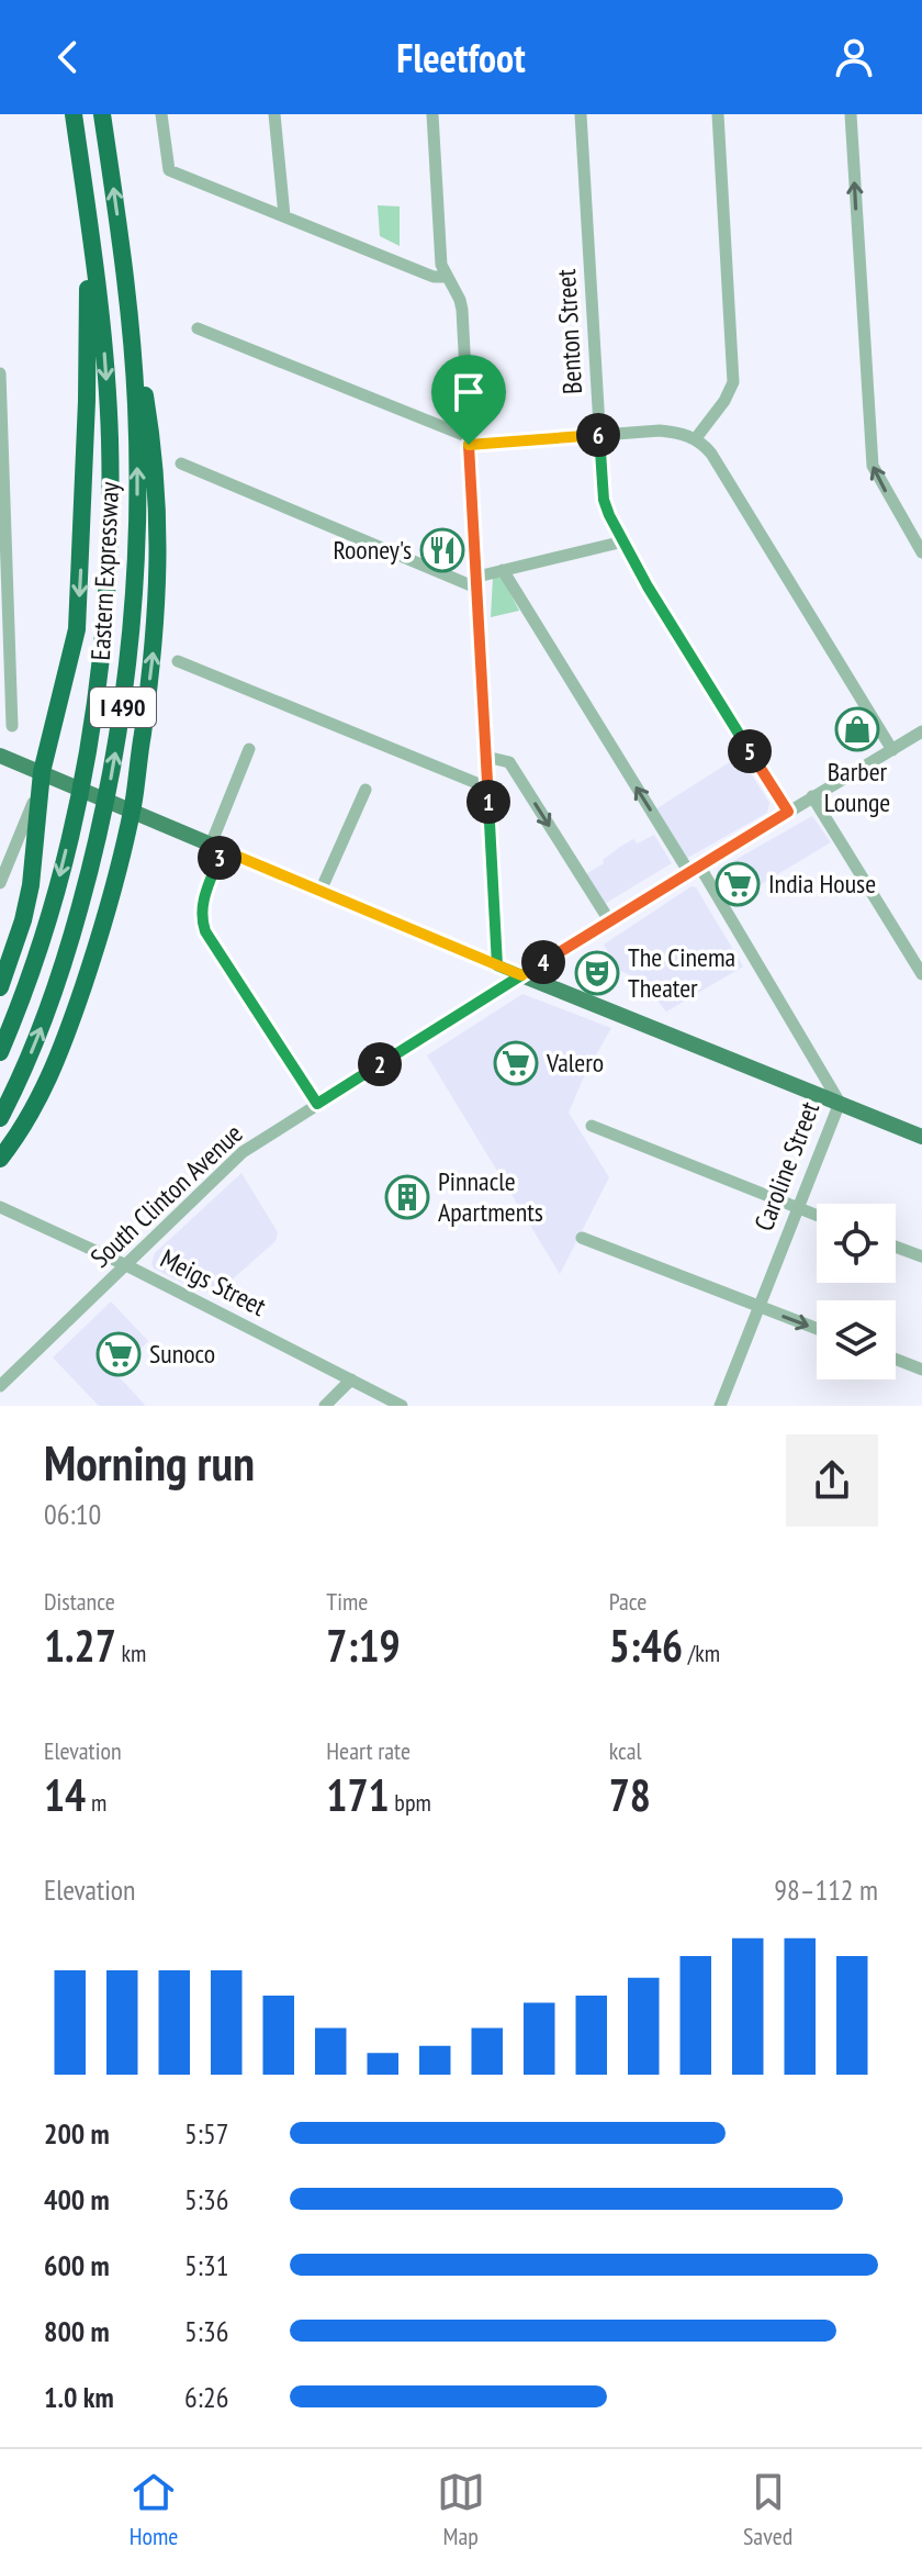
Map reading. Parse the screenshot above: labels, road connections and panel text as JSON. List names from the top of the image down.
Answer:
{
  "streets": {
    "highway": ["Eastern Expressway", "I 490"],
    "street": [
      "Benton Street",
      "Caroline Street",
      "South Clinton Avenue",
      "Meigs Street"
    ]
  },
  "crossings": [
    ["Benton Street", "South Clinton Avenue"],
    ["Caroline Street", "South Clinton Avenue"],
    ["South Clinton Avenue", "Meigs Street"]
  ],
  "places": {
    "restaurant": ["Rooney's"],
    "shop": ["Barber Lounge"],
    "supermarket": ["India House", "Valero", "Sunoco"],
    "theatre": ["The Cinema Theater"],
    "building": ["Pinnacle Apartments"]
  },
  "page": {
    "header": "Fleetfoot",
    "pins": [
      "6",
      "5",
      "1",
      "3",
      "4",
      "2"
    ],
    "heading": ["Morning run", "06:10"],
    "stats": [
      ["Distance", "1.27 km"],
      ["Time", "7:19"],
      ["Pace", "5:46 /km"],
      ["Elevation", "14 m"],
      ["Heart rate", "171 bpm"],
      ["kcal", "78"]
    ],
    "chart": ["Elevation", "98–112 m"],
    "list": [
      {
        "name": "200 m",
        "note": "5:57"
      },
      {
        "name": "400 m",
        "note": "5:36"
      },
      {
        "name": "600 m",
        "note": "5:31"
      },
      {
        "name": "800 m",
        "note": "5:36"
      },
      {
        "name": "1.0 km",
        "note": "6:26"
      }
    ],
    "tabs": ["Home", "Map", "Saved"]
  }
}
